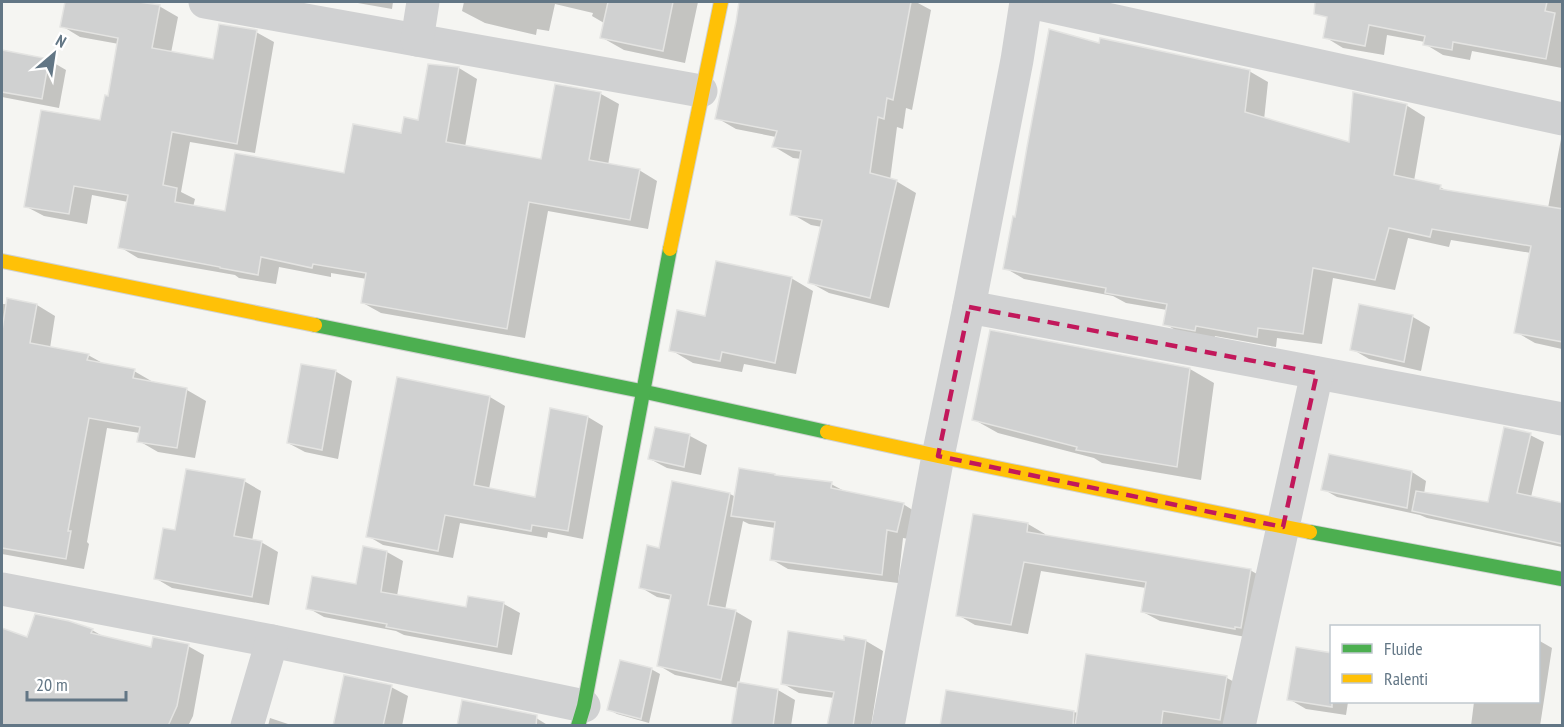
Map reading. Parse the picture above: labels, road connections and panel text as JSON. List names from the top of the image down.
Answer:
{
  "legend": ["Fluide", "Ralenti"],
  "scale_bar": "20 m",
  "north": "top right"
}
